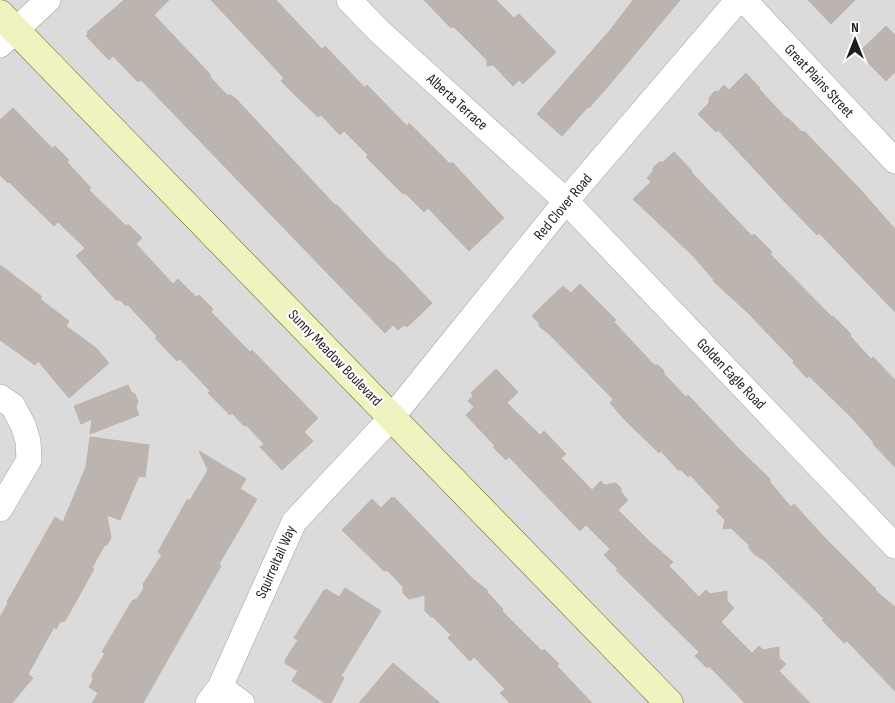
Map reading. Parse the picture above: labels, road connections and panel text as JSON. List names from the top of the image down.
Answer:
{
  "streets": {
    "street": [
      "Great Plains Street",
      "Alberta Terrace",
      "Red Clover Road",
      "Sunny Meadow Boulevard",
      "Golden Eagle Road",
      "Squirreltail Way"
    ]
  },
  "crossings": [
    ["Alberta Terrace", "Red Clover Road"],
    ["Alberta Terrace", "Golden Eagle Road"],
    ["Red Clover Road", "Sunny Meadow Boulevard"],
    ["Red Clover Road", "Golden Eagle Road"],
    ["Red Clover Road", "Squirreltail Way"],
    ["Sunny Meadow Boulevard", "Squirreltail Way"]
  ],
  "north": "top"
}
